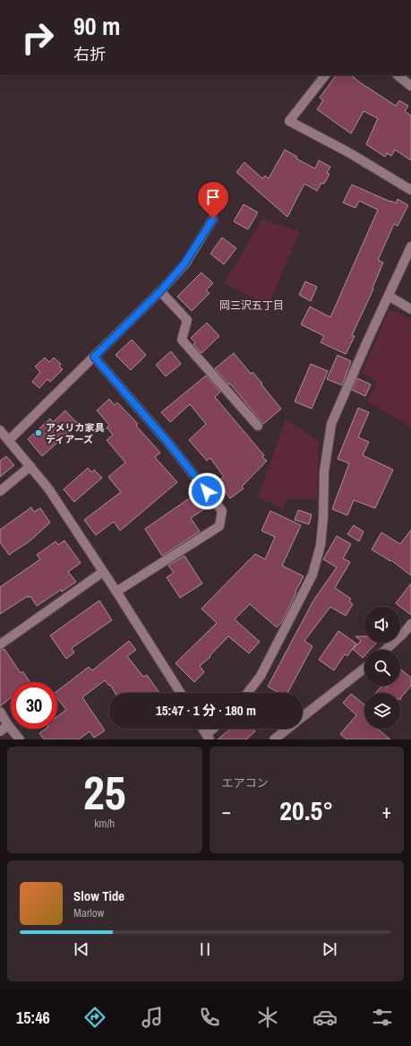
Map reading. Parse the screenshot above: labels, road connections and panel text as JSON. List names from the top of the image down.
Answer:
{
  "districts": ["岡三沢五丁目"],
  "places": ["アメリカ家具 ディアーズ"],
  "page": {
    "turn": ["90 m", "右折"],
    "limit": "30",
    "trip": "15:47 · 1 分 · 180 m",
    "tile": [
      ["25", "km/h"],
      "エアコン"
    ],
    "heat": ["−", "20.5°", "+"],
    "song": ["Slow Tide", "Marlow"],
    "tabs": "15:46"
  }
}
